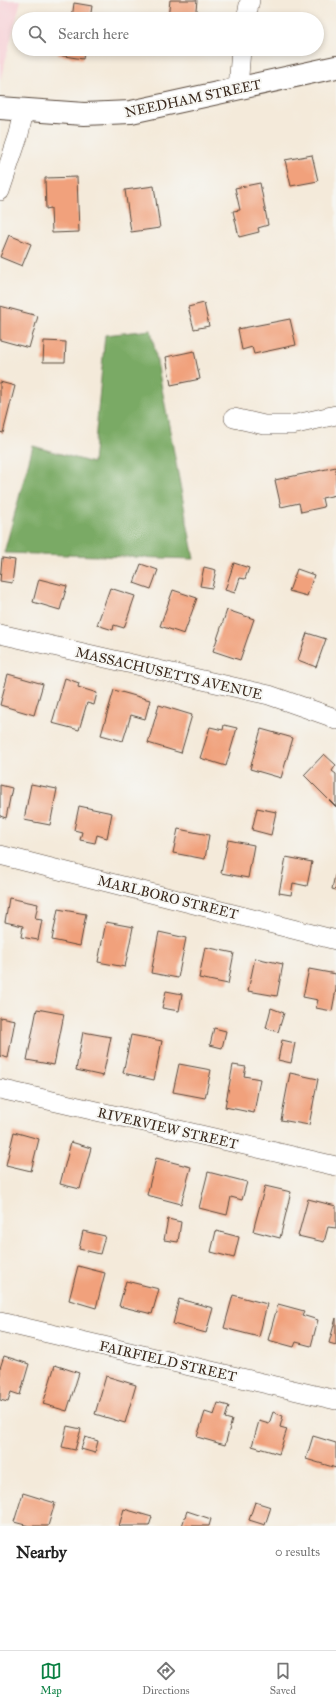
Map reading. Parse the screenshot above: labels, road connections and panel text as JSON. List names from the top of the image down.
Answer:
{
  "streets": {
    "main road": ["NEEDHAM STREET"],
    "street": [
      "MASSACHUSETTS AVENUE",
      "MARLBORO STREET",
      "RIVERVIEW STREET",
      "FAIRFIELD STREET"
    ]
  },
  "page": {
    "search": "Search here",
    "heading": ["Nearby", "0 results"],
    "nav": ["Map", "Directions", "Saved"]
  }
}
